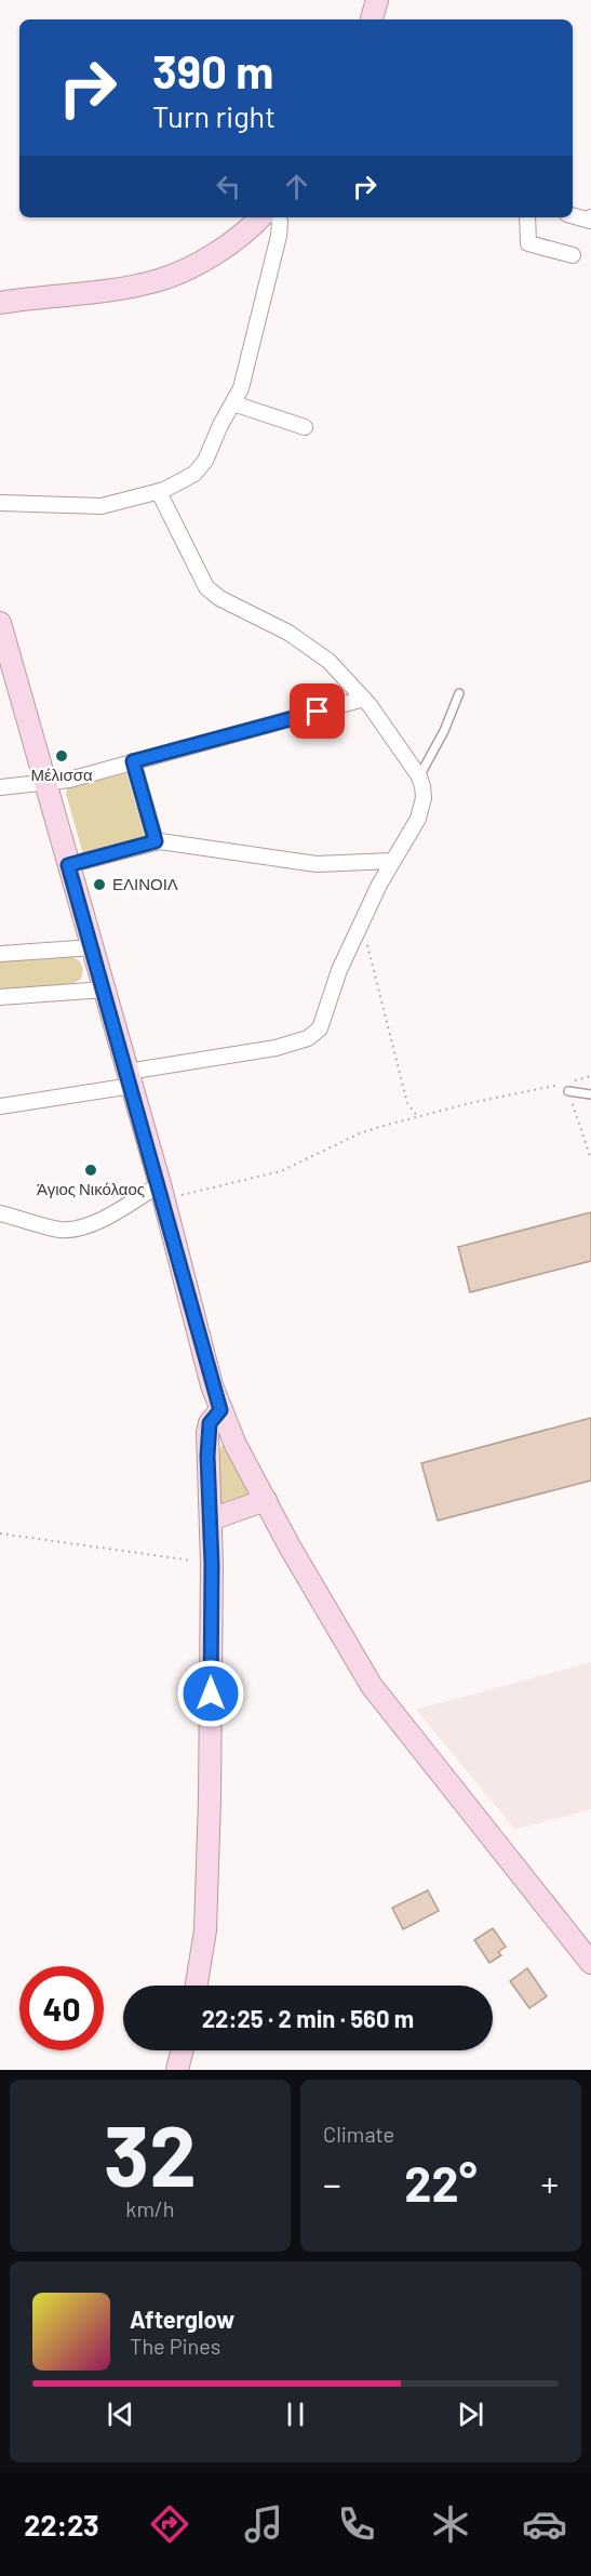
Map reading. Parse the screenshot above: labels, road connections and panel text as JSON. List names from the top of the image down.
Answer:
{
  "places": ["Μέλισσα", "ΕΛΙΝΟΙΛ", "Άγιος Νικόλαος"],
  "page": {
    "turn": ["390 m", "Turn right"],
    "limit": "40",
    "trip": "22:25 · 2 min · 560 m",
    "tile": [
      ["32", "km/h"],
      "Climate"
    ],
    "heat": ["−", "22°", "+"],
    "song": ["Afterglow", "The Pines"],
    "tabs": "22:23"
  }
}
